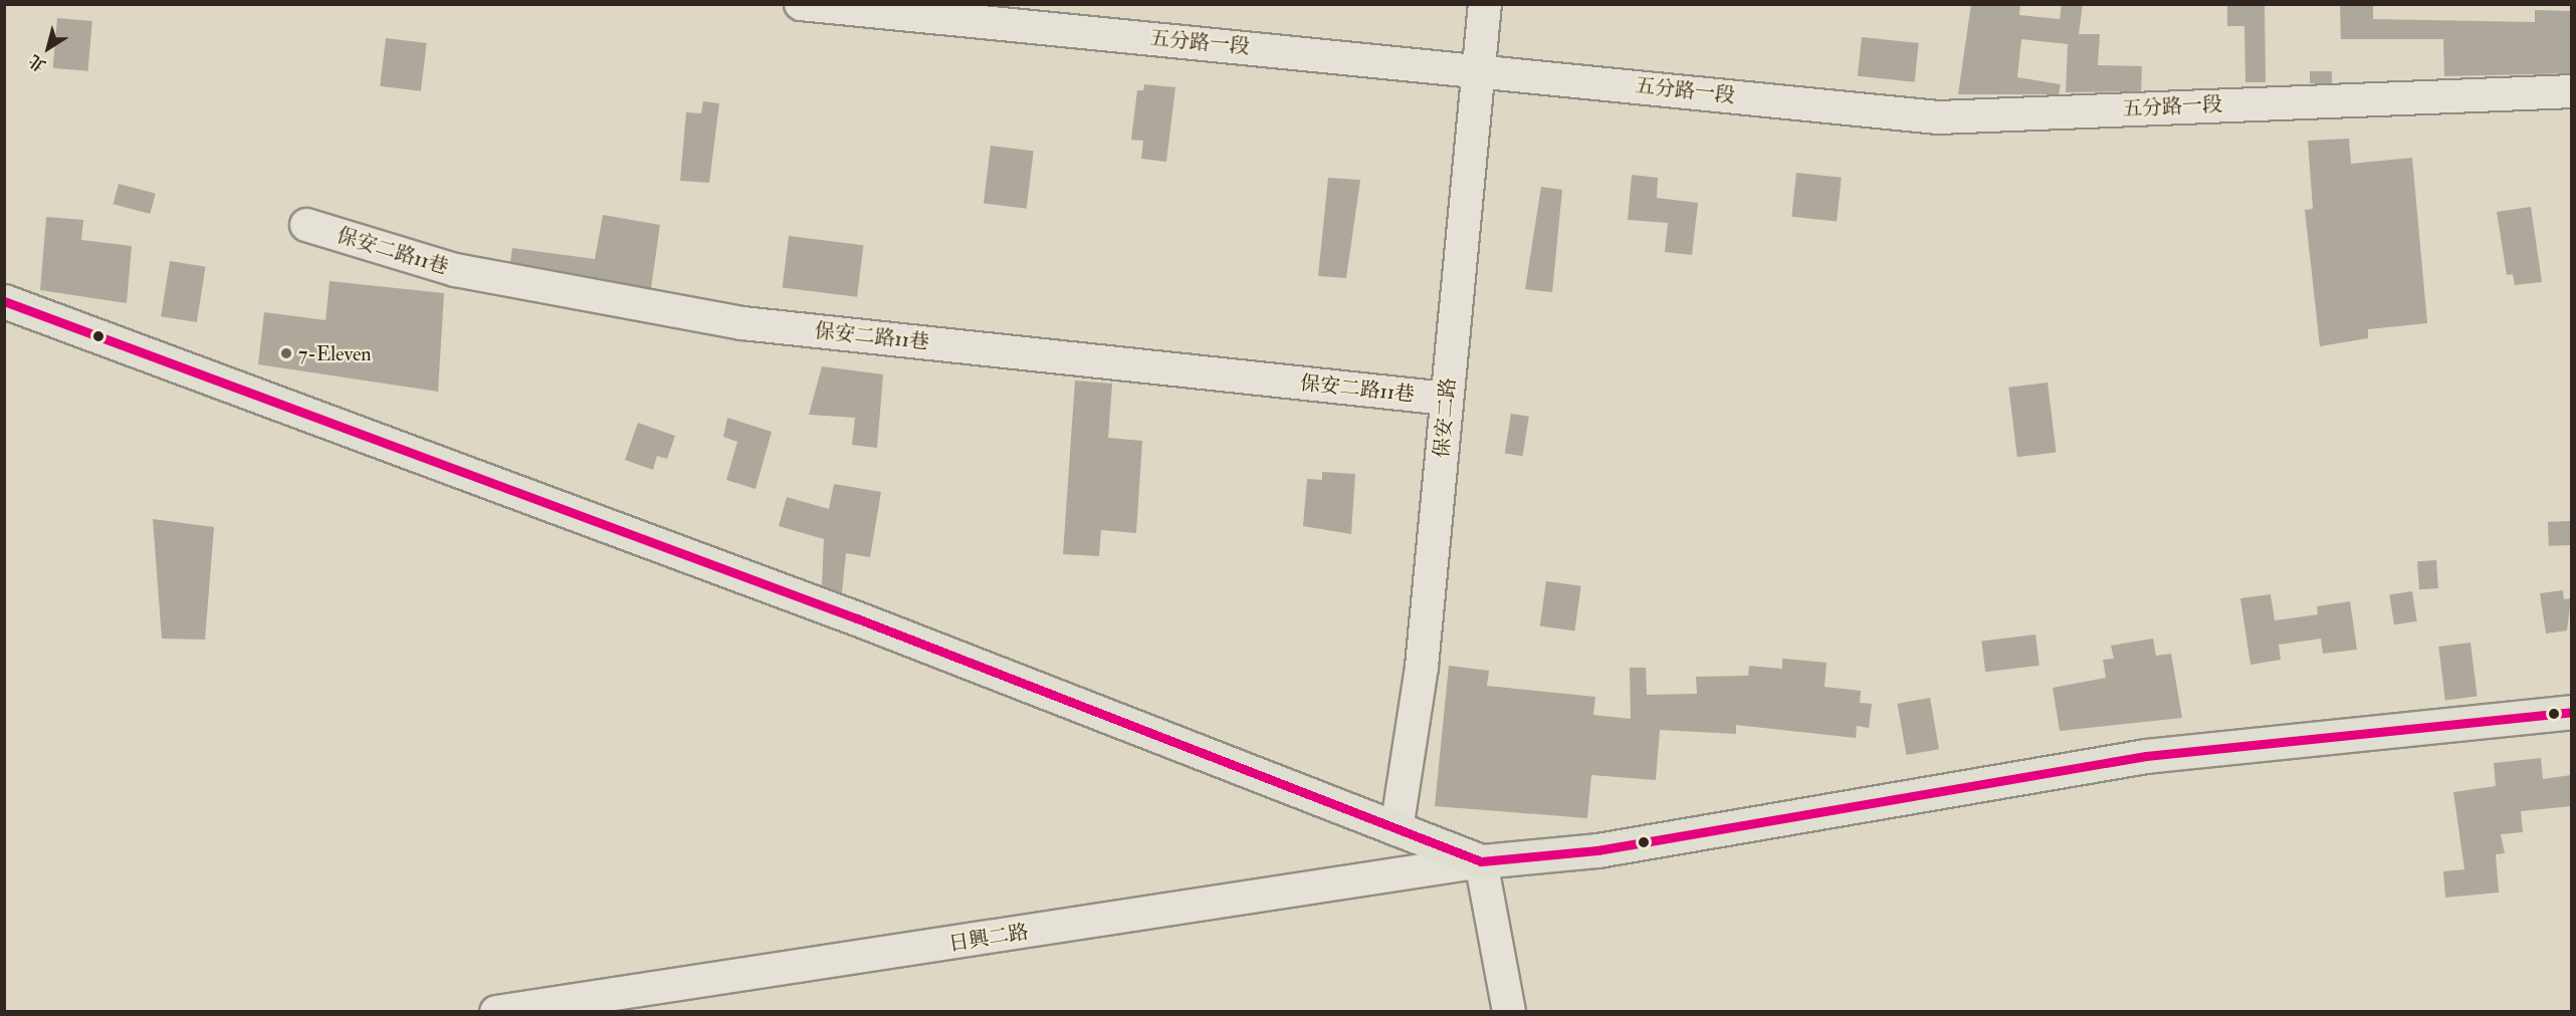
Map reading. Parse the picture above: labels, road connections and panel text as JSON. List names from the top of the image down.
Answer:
{
  "streets": {
    "street": [
      "五分路一段",
      "保安二路11巷",
      "保安二路",
      "日興二路"
    ]
  },
  "crossings": [
    ["五分路一段", "保安二路"],
    ["保安二路11巷", "保安二路"]
  ],
  "places": ["7-Eleven"],
  "north": "bottom left"
}
